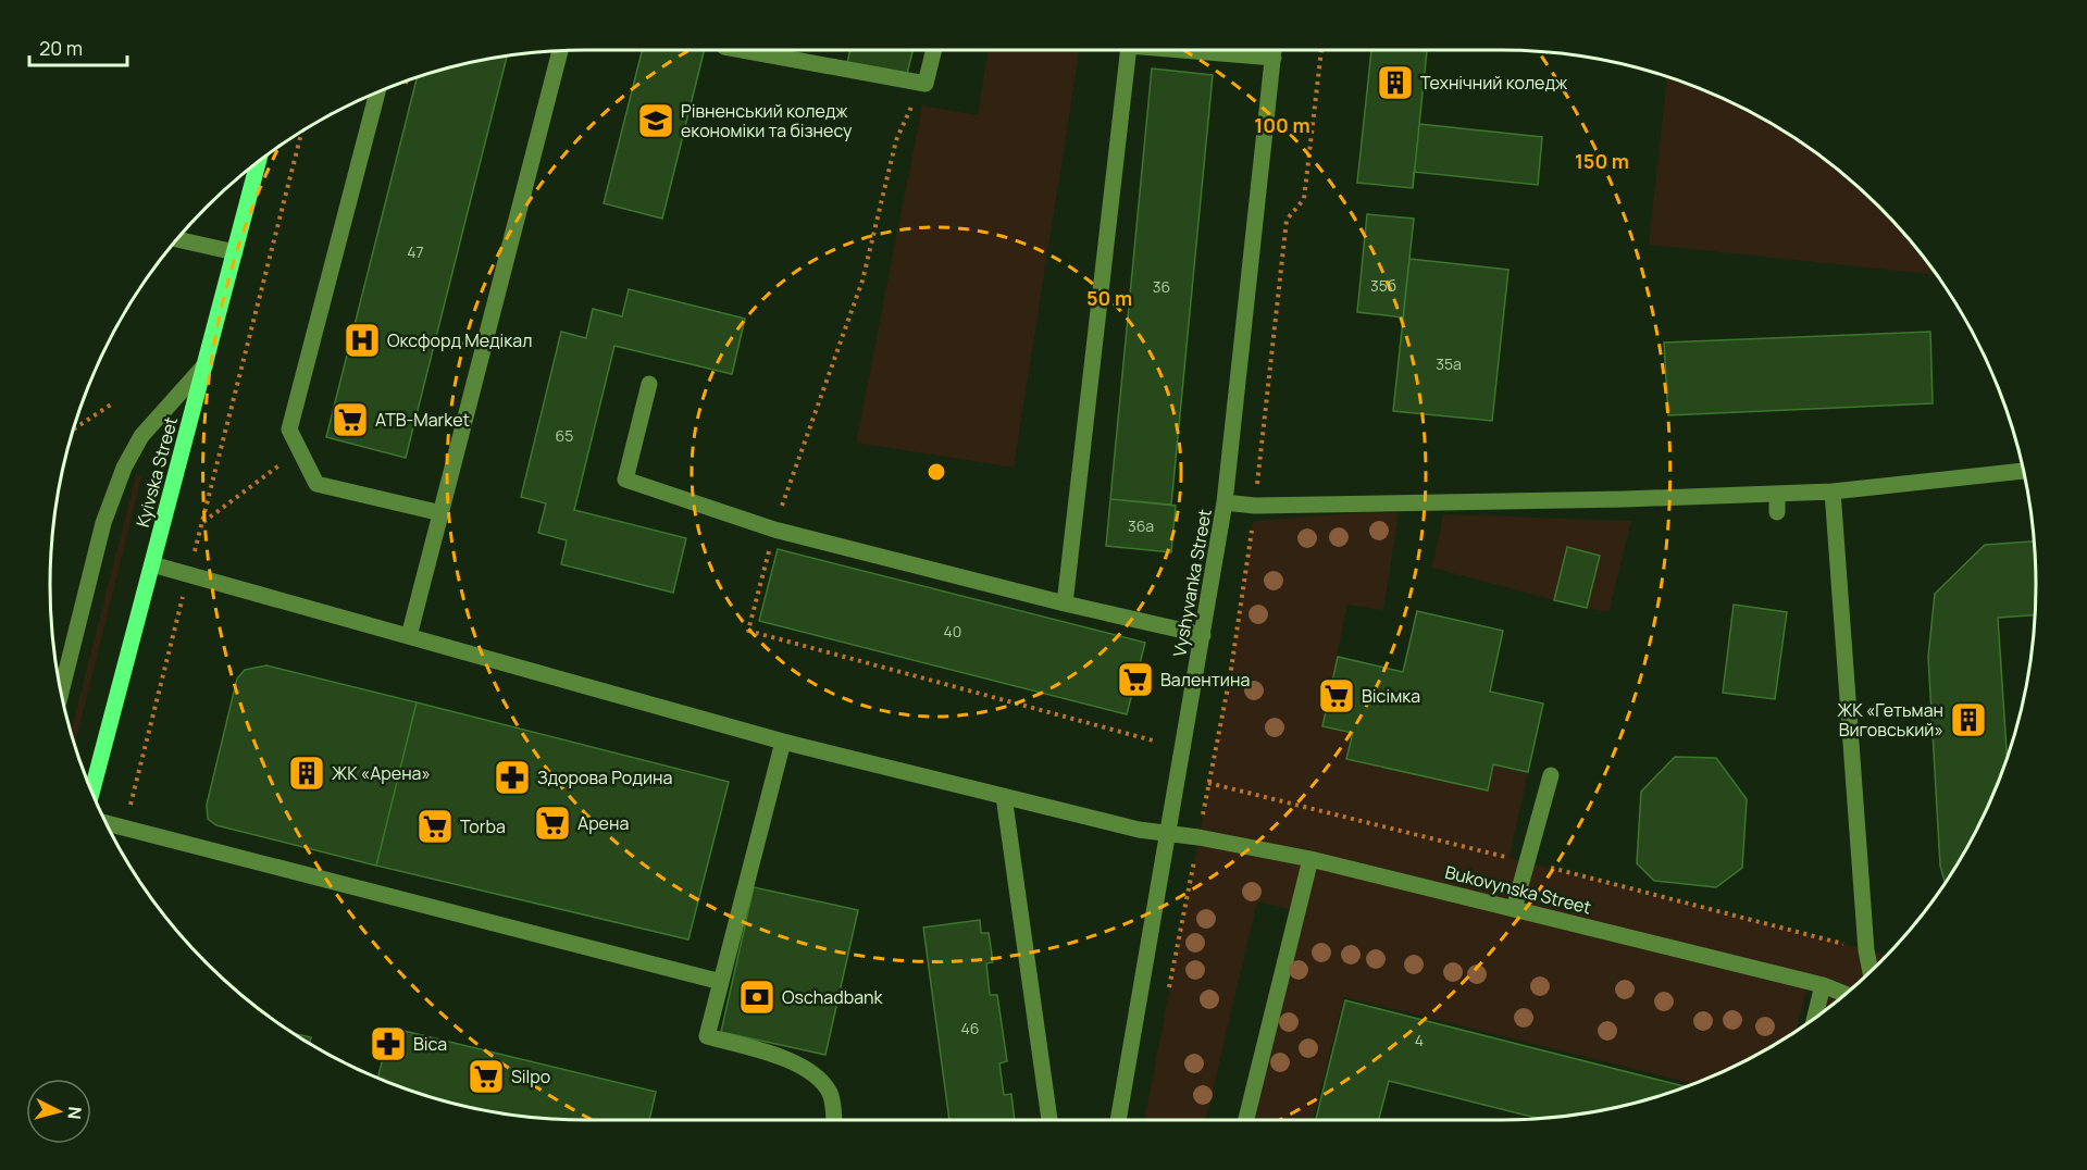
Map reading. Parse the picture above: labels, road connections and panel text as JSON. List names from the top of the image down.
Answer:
{
  "streets": {
    "main road": ["Kyivska Street"],
    "street": ["Vyshyvanka Street", "Bukovynska Street"]
  },
  "crossings": [
    ["Kyivska Street", "Bukovynska Street"],
    ["Vyshyvanka Street", "Bukovynska Street"]
  ],
  "places": {
    "building": ["Технічний коледж", "ЖК «Гетьман Виговський»", "ЖК «Арена»"],
    "school or university": ["Рівненський коледж економіки та бізнесу"],
    "hospital": ["Оксфорд Медікал"],
    "supermarket": [
      "ATB-Market",
      "Валентина",
      "Вiсiмка",
      "Арена",
      "Torba",
      "Silpo"
    ],
    "pharmacy": ["Здорова Родина", "Віса"],
    "bank": ["Oschadbank"]
  },
  "house_numbers": [
    "47",
    "35б",
    "36",
    "35а",
    "65",
    "36а",
    "40",
    "46",
    "4"
  ],
  "scale_bar": "20 m",
  "north": "right",
  "rings": ["100 m", "150 m", "50 m"]
}
